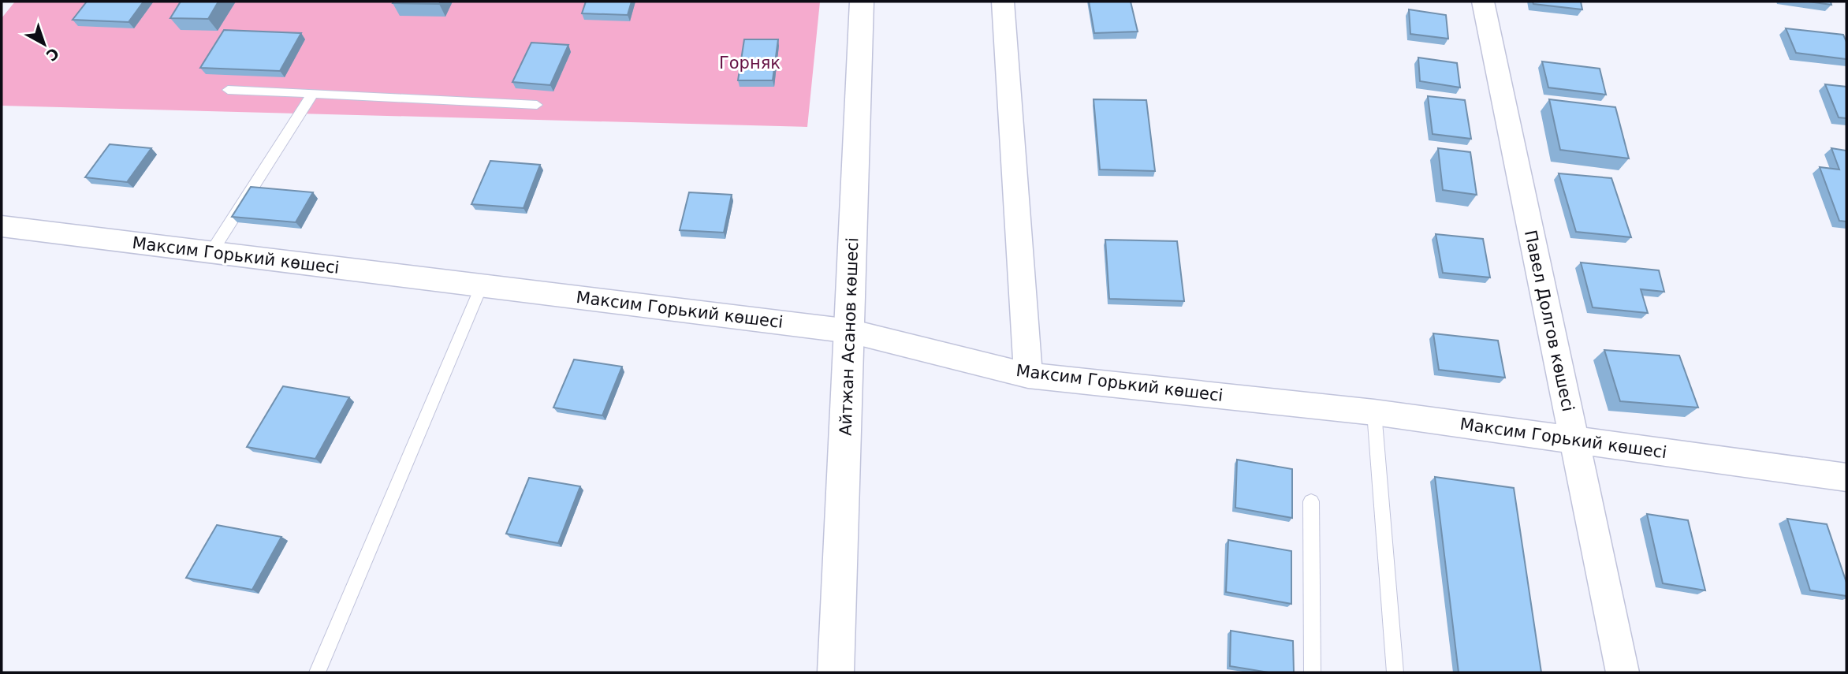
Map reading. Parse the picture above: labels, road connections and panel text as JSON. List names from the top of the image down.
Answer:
{
  "streets": {
    "street": ["Максим Горький көшесі", "Павел Долгов көшесі", "Айтжан Асанов көшесі"]
  },
  "crossings": [
    ["Максим Горький көшесі", "Павел Долгов көшесі"],
    ["Максим Горький көшесі", "Айтжан Асанов көшесі"]
  ],
  "parks": ["Горняк"],
  "north": "bottom right"
}
